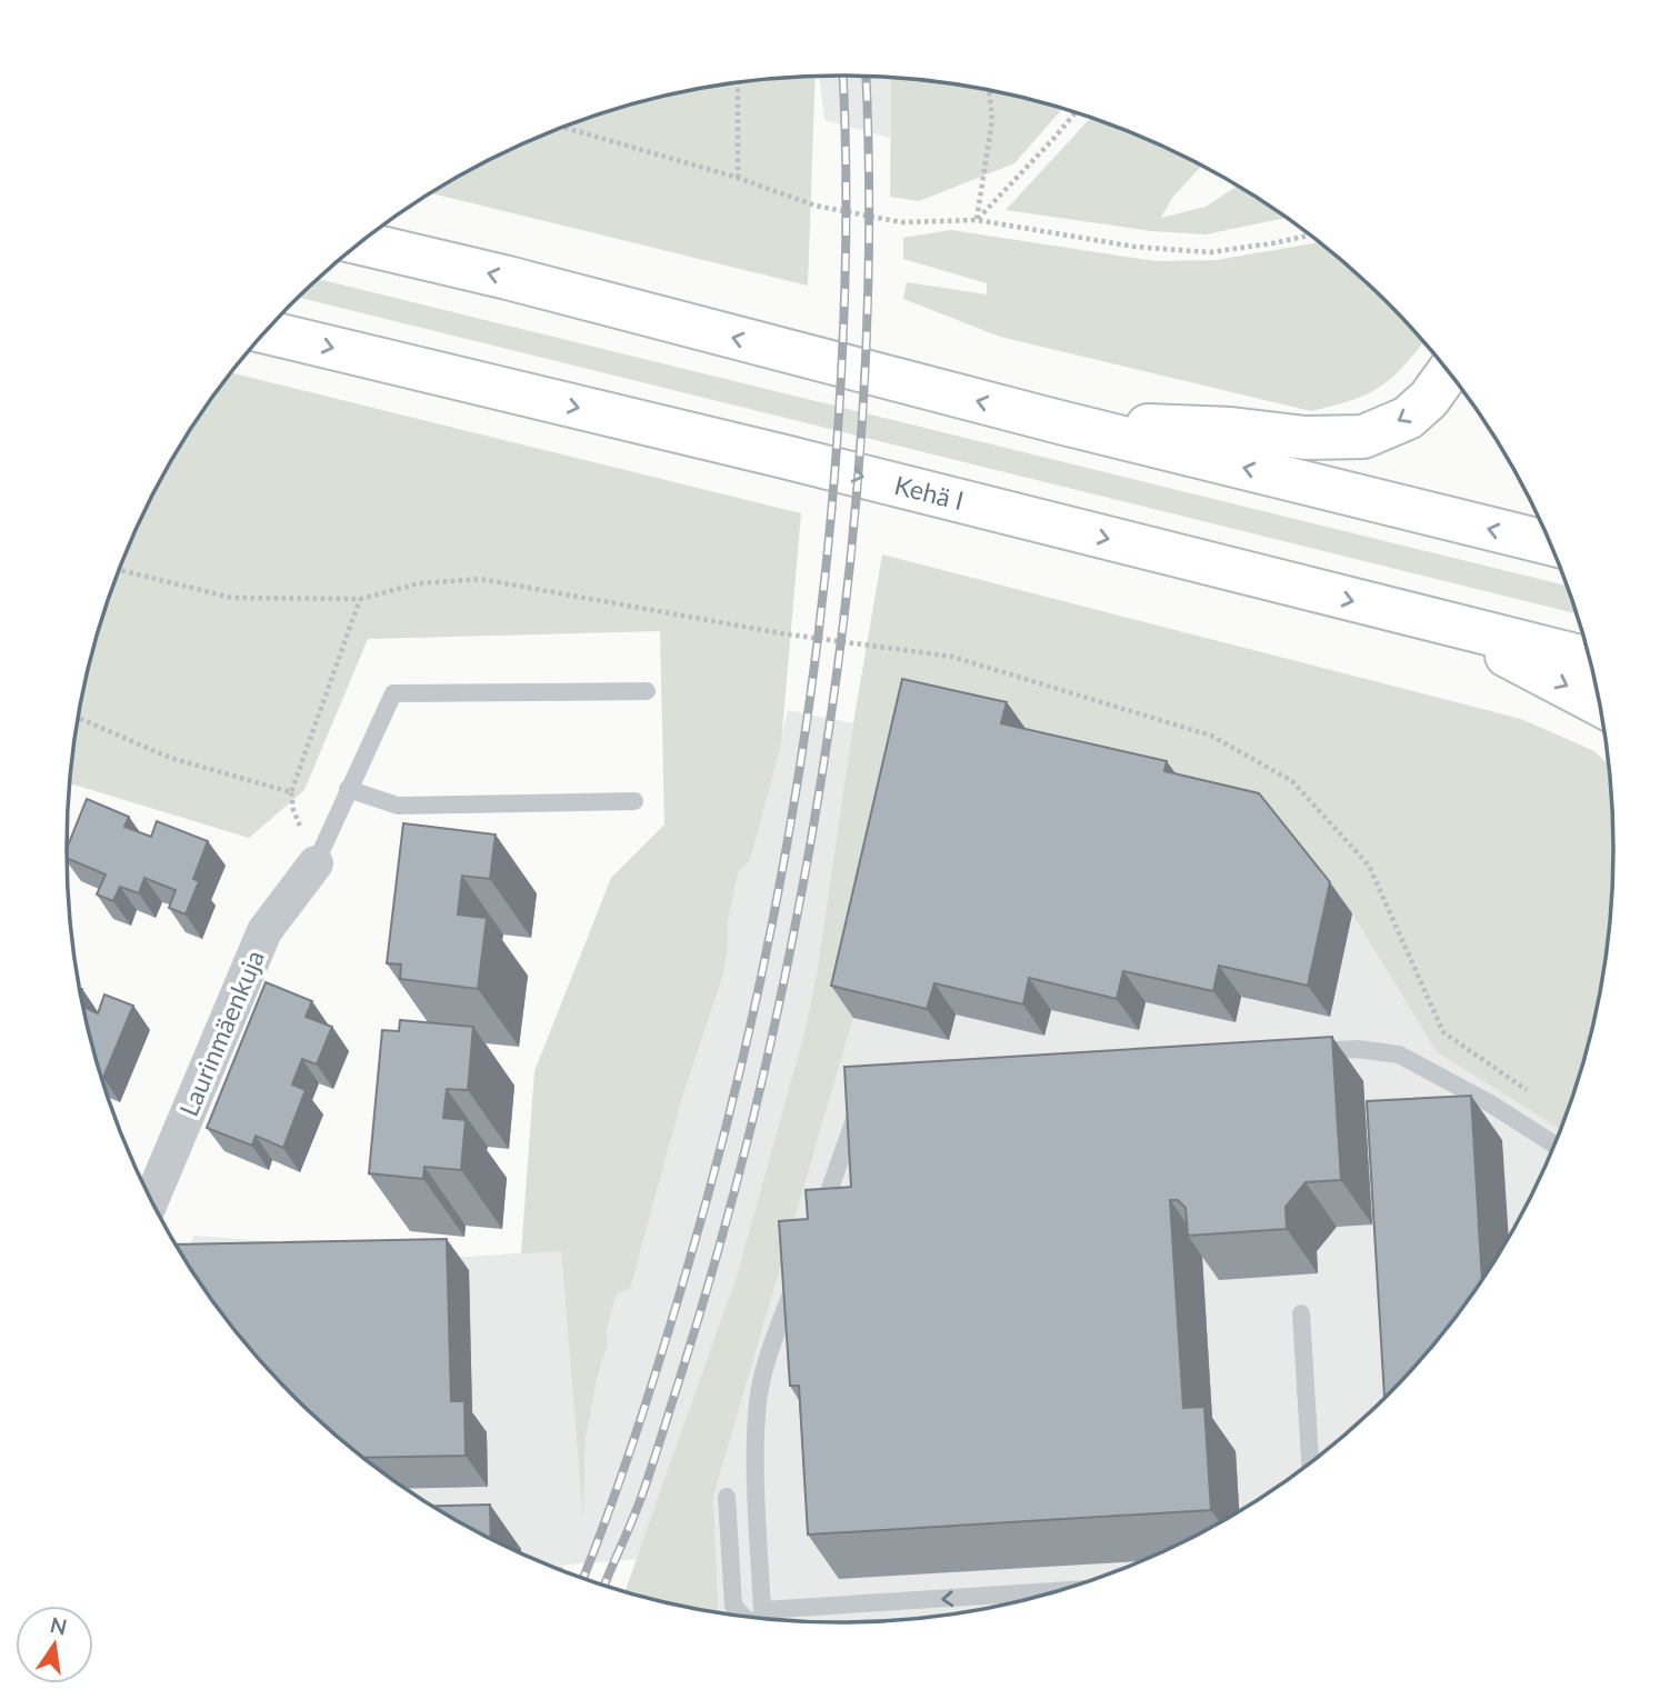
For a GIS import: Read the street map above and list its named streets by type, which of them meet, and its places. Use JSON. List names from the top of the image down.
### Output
{
  "streets": {
    "highway": ["Kehä I"],
    "street": ["Laurinmäenkuja"]
  },
  "north": "top"
}
